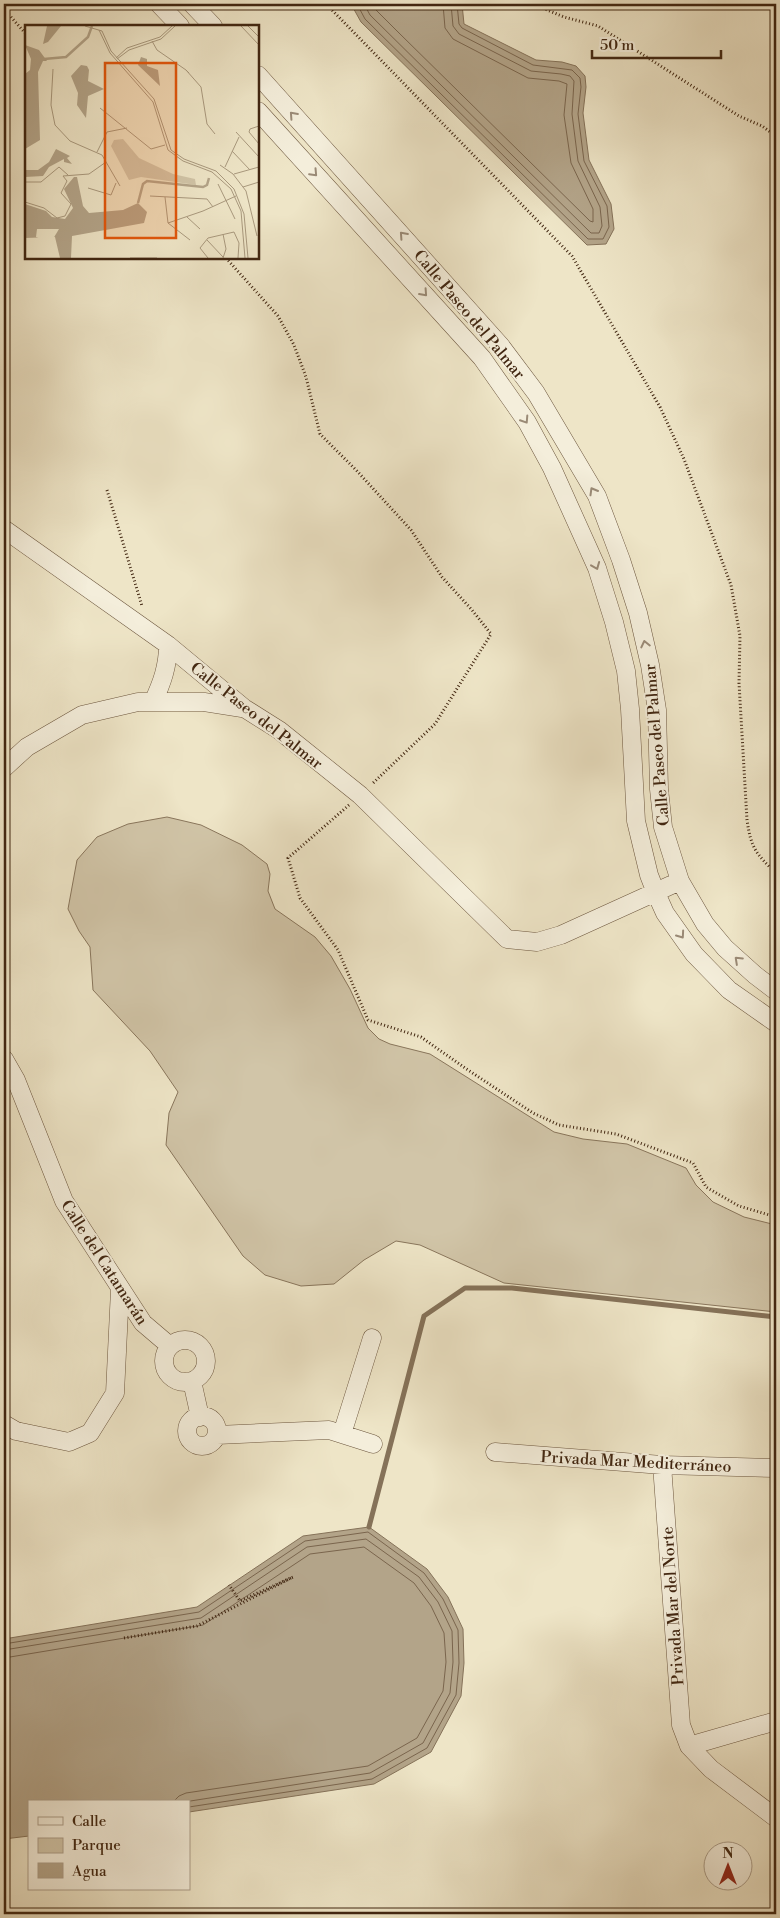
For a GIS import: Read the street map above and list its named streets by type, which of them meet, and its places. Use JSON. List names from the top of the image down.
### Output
{
  "streets": {
    "street": [
      "Calle Paseo del Palmar",
      "Calle del Catamarán",
      "Privada Mar Mediterráneo",
      "Privada Mar del Norte"
    ]
  },
  "crossings": [
    ["Privada Mar Mediterráneo", "Privada Mar del Norte"]
  ],
  "legend": ["Calle", "Parque", "Agua"],
  "scale_bar": "50 m",
  "north": "top"
}
